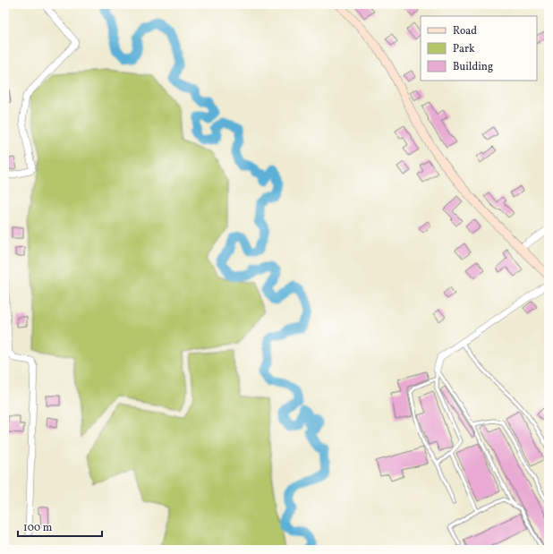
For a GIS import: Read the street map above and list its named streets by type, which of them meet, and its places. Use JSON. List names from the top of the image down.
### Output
{
  "legend": ["Road", "Park", "Building"],
  "scale_bar": "100 m"
}
